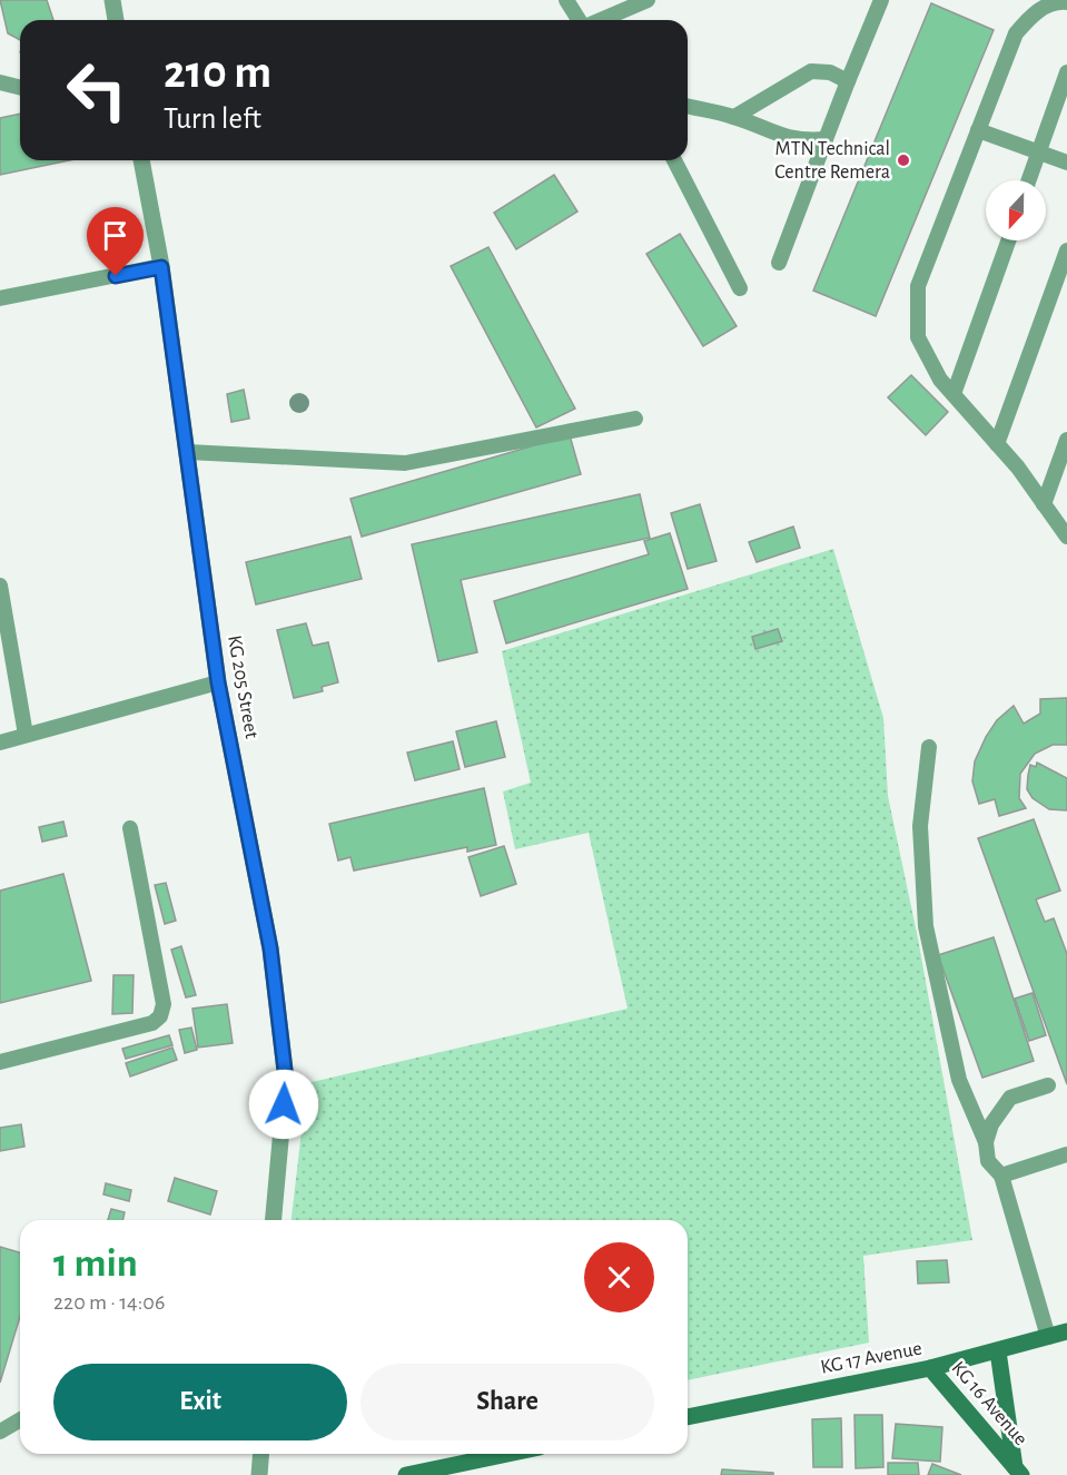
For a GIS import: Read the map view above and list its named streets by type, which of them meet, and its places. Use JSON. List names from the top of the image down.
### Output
{
  "streets": {
    "street": ["KG 205 Street", "KG 17 Avenue", "KG 16 Avenue"]
  },
  "crossings": [
    ["KG 17 Avenue", "KG 16 Avenue"]
  ],
  "places": ["MTN Technical Centre Remera"],
  "north": "bottom",
  "page": {
    "turn": ["210 m", "Turn left"],
    "heading": ["1 min", "220 m · 14:06"],
    "buttons": ["Exit", "Share"]
  }
}
